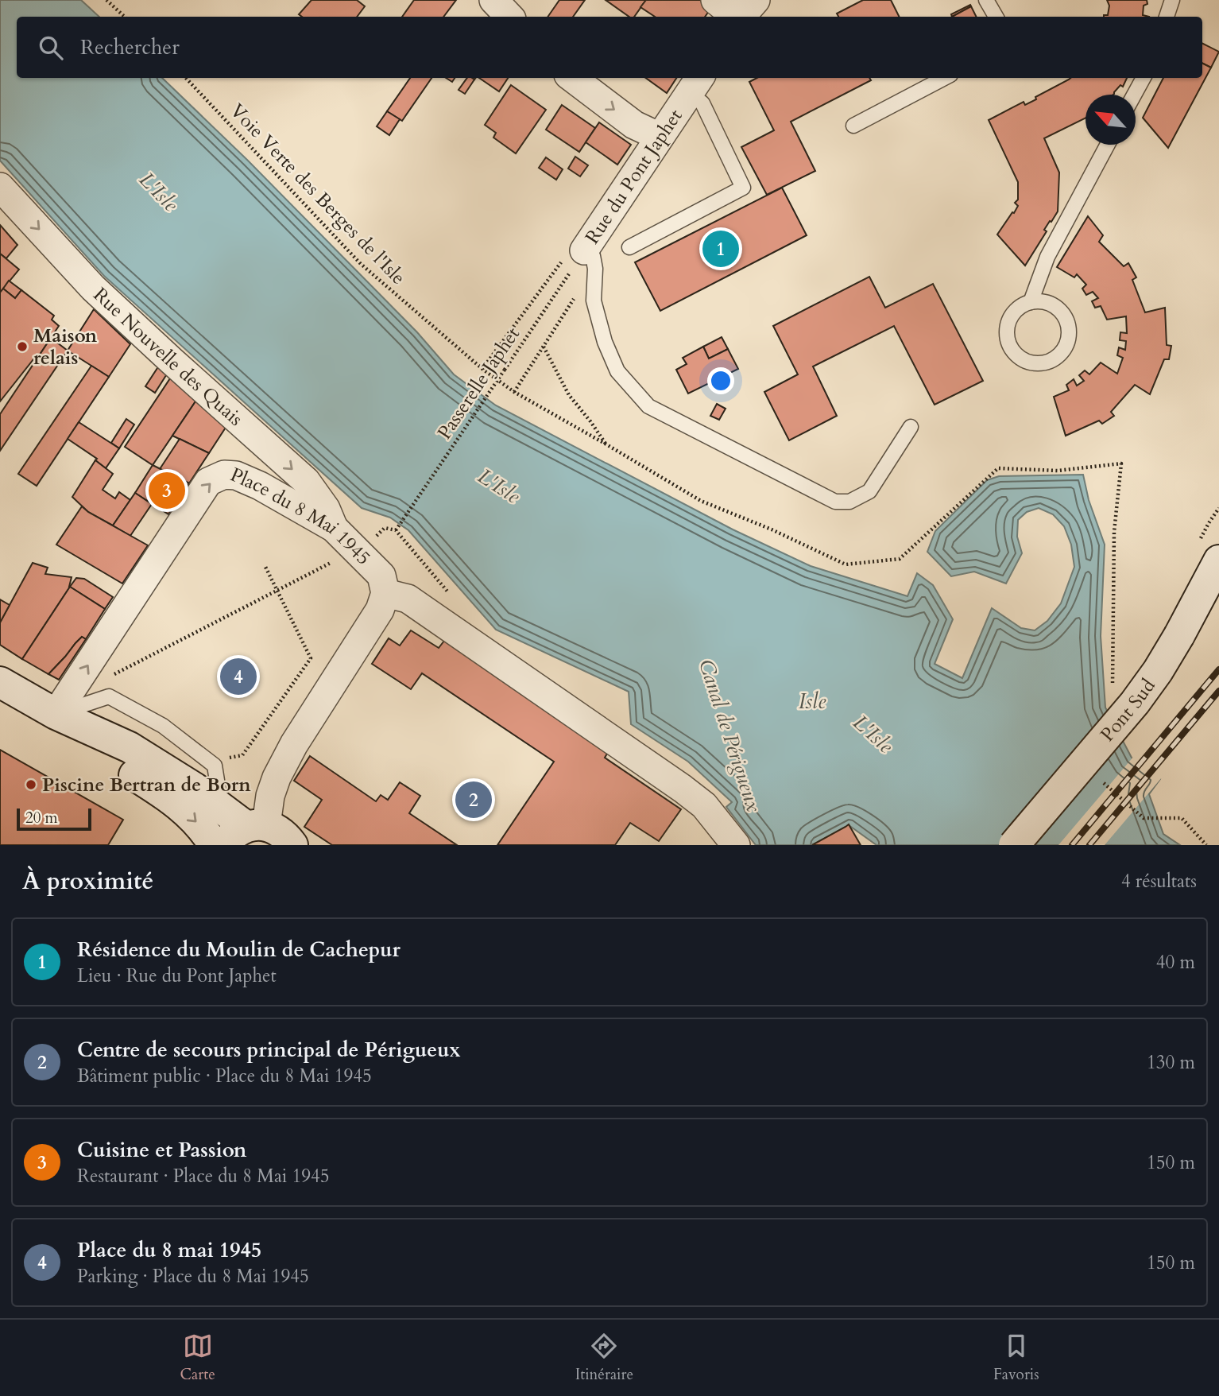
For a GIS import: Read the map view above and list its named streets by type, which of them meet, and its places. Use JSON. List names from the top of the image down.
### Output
{
  "streets": {
    "main road": ["Pont Sud"],
    "street": ["Rue du Pont Japhet", "Rue Nouvelle des Quais", "Place du 8 Mai 1945"],
    "path": ["Voie Verte des Berges de l'Isle", "Passerelle Japhet"]
  },
  "crossings": [
    ["Rue du Pont Japhet", "Passerelle Japhet"],
    ["Rue Nouvelle des Quais", "Place du 8 Mai 1945"]
  ],
  "one_way": ["Rue Nouvelle des Quais", "Place du 8 Mai 1945"],
  "water": ["L'Isle", "Isle", "Canal de Périgueux"],
  "places": ["Maison relais", "Piscine Bertran de Born"],
  "scale_bar": "20 m",
  "north": "top left",
  "page": {
    "search": "Rechercher",
    "pins": [
      "1",
      "3",
      "4",
      "2"
    ],
    "scale": "20 m",
    "heading": ["À proximité", "4 résultats"],
    "list": [
      {
        "mark": "1",
        "name": "Résidence du Moulin de Cachepur",
        "note": "Lieu · Rue du Pont Japhet",
        "value": "40 m"
      },
      {
        "mark": "2",
        "name": "Centre de secours principal de Périgueux",
        "note": "Bâtiment public · Place du 8 Mai 1945",
        "value": "130 m"
      },
      {
        "mark": "3",
        "name": "Cuisine et Passion",
        "note": "Restaurant · Place du 8 Mai 1945",
        "value": "150 m"
      },
      {
        "mark": "4",
        "name": "Place du 8 mai 1945",
        "note": "Parking · Place du 8 Mai 1945",
        "value": "150 m"
      }
    ],
    "nav": ["Carte", "Itinéraire", "Favoris"]
  }
}
